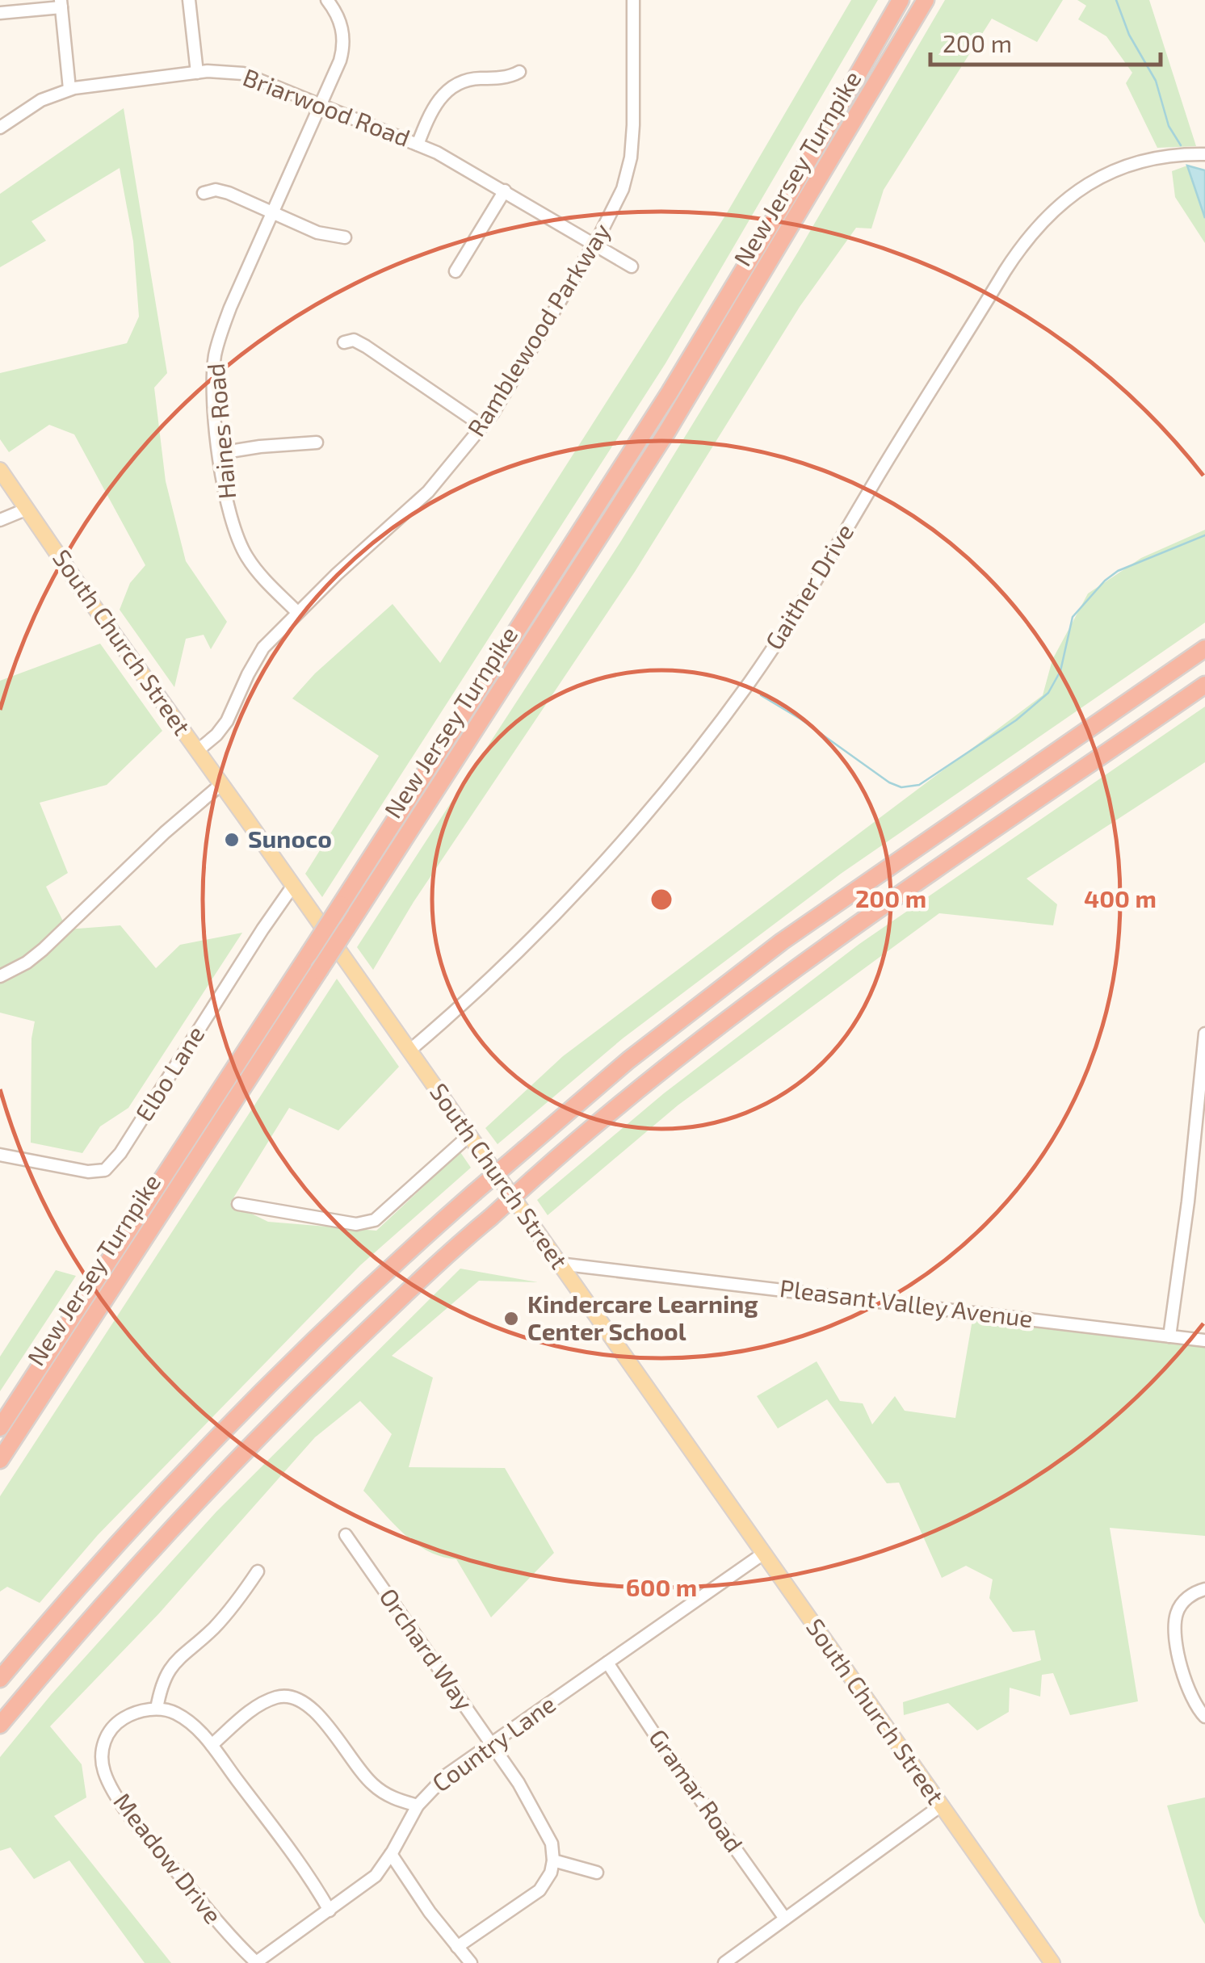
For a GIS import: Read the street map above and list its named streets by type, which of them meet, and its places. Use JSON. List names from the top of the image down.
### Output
{
  "streets": {
    "highway": ["New Jersey Turnpike"],
    "main road": ["South Church Street"],
    "street": [
      "Briarwood Road",
      "Ramblewood Parkway",
      "Haines Road",
      "Gaither Drive",
      "Elbo Lane",
      "Pleasant Valley Avenue",
      "Orchard Way",
      "Country Lane",
      "Gramar Road",
      "Meadow Drive"
    ]
  },
  "crossings": [
    ["Briarwood Road", "Ramblewood Parkway"],
    ["Briarwood Road", "Haines Road"],
    ["Ramblewood Parkway", "Haines Road"],
    ["Ramblewood Parkway", "South Church Street"],
    ["Gaither Drive", "South Church Street"],
    ["South Church Street", "Elbo Lane"],
    ["South Church Street", "Pleasant Valley Avenue"],
    ["South Church Street", "Country Lane"],
    ["Orchard Way", "Country Lane"],
    ["Country Lane", "Gramar Road"],
    ["Country Lane", "Meadow Drive"]
  ],
  "places": ["Sunoco", "Kindercare Learning Center School"],
  "scale_bar": "200 m",
  "rings": ["200 m", "400 m", "600 m"]
}
